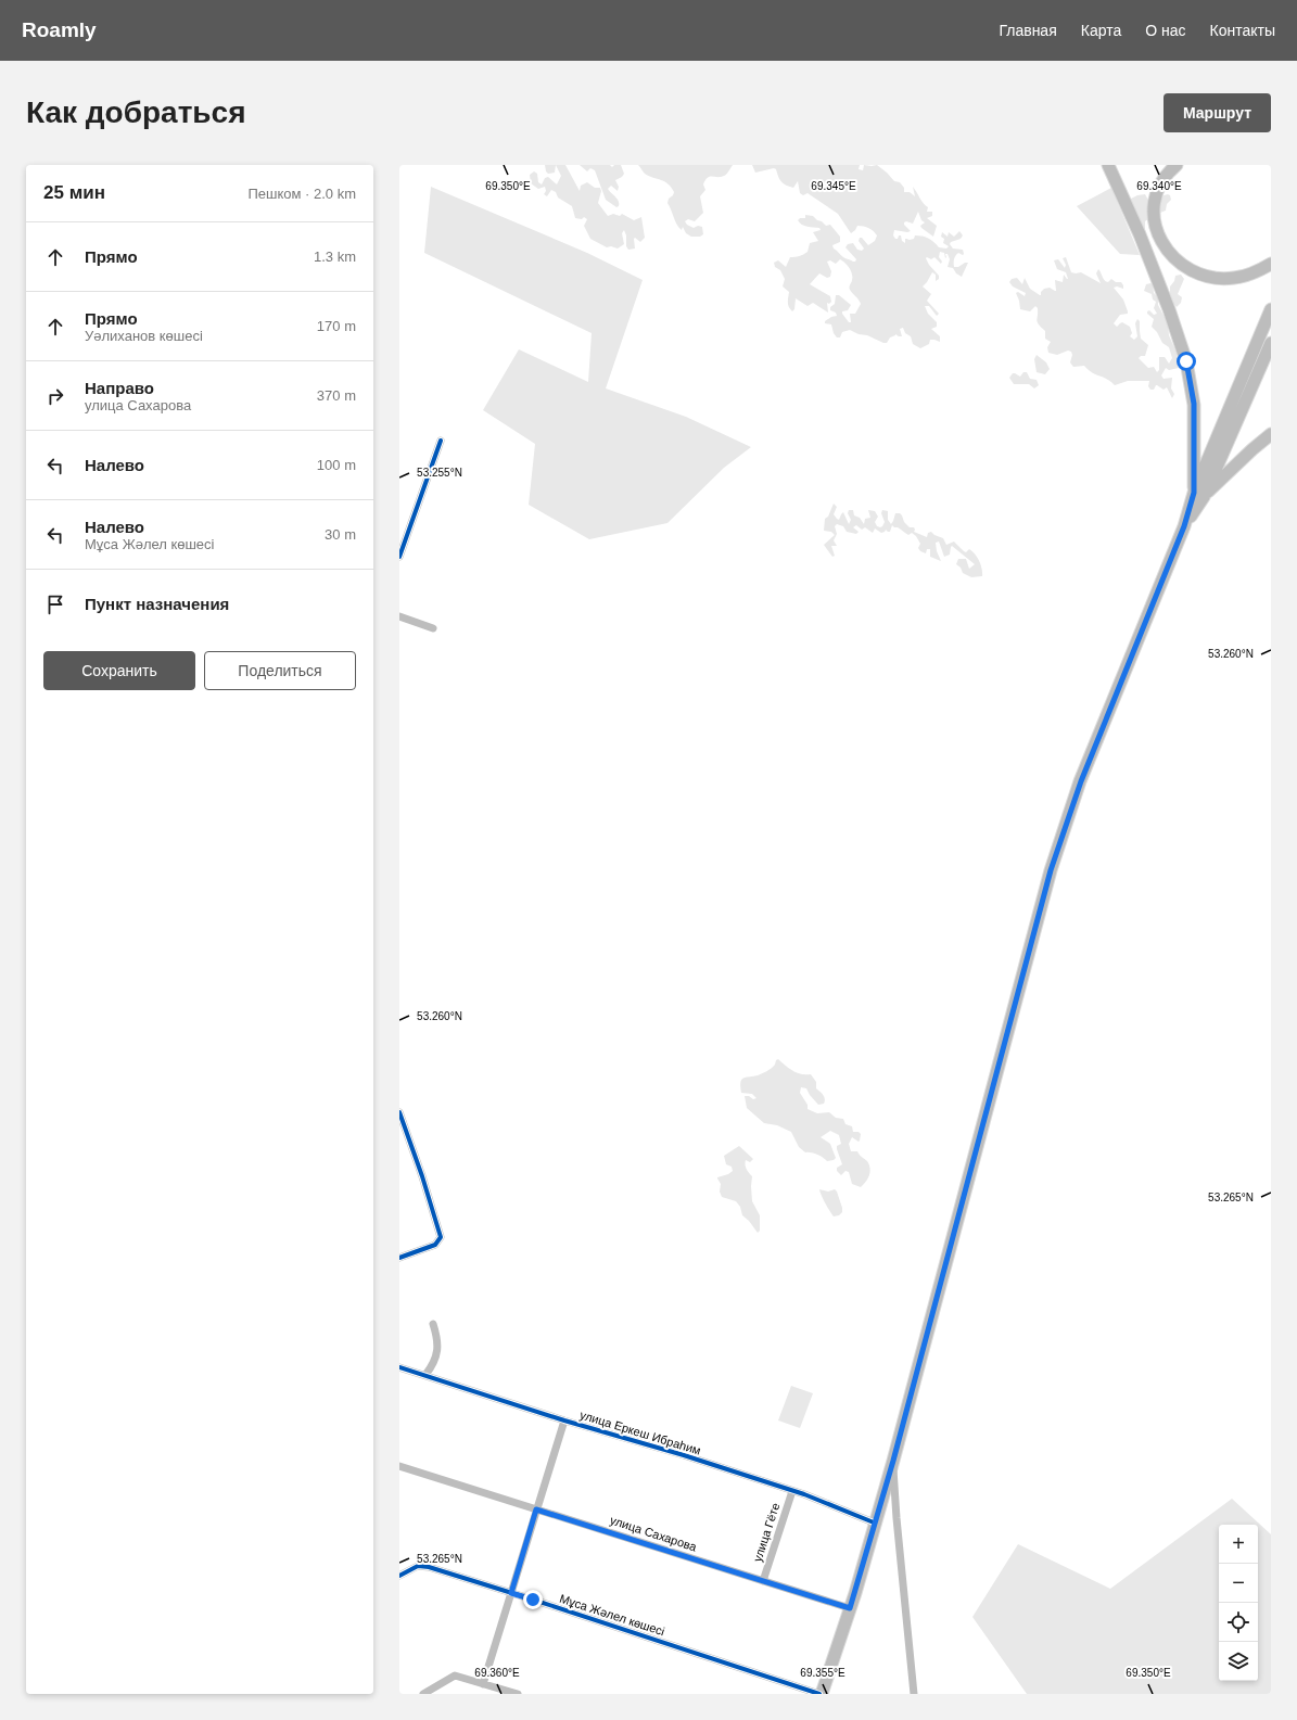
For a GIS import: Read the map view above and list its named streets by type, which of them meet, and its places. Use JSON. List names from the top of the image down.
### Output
{
  "streets": {
    "street": [
      "улица Еркеш Ибраһим",
      "улица Гёте",
      "улица Сахарова",
      "Мұса Жәлел көшесі"
    ]
  },
  "crossings": [
    ["улица Еркеш Ибраһим", "улица Гёте"],
    ["улица Гёте", "улица Сахарова"]
  ],
  "page": {
    "header": "Roamly",
    "nav": [
      "Главная",
      "Карта",
      "О нас",
      "Контакты"
    ],
    "buttons": [
      "Маршрут",
      ["Сохранить", "Поделиться"]
    ],
    "title": "Как добраться",
    "heading": ["25 мин", "Пешком · 2.0 km"],
    "list": [
      ["Прямо", "1.3 km"],
      ["Прямо", "Уәлиханов көшесі", "170 m"],
      ["Направо", "улица Сахарова", "370 m"],
      ["Налево", "100 m"],
      ["Налево", "Мұса Жәлел көшесі", "30 m"],
      "Пункт назначения"
    ],
    "map_buttons": ["+", "−"]
  },
  "coordinates": [
    "69.350°E",
    "69.345°E",
    "69.340°E",
    "53.255°N",
    "53.260°N",
    "53.265°N",
    "69.360°E",
    "69.355°E"
  ]
}
